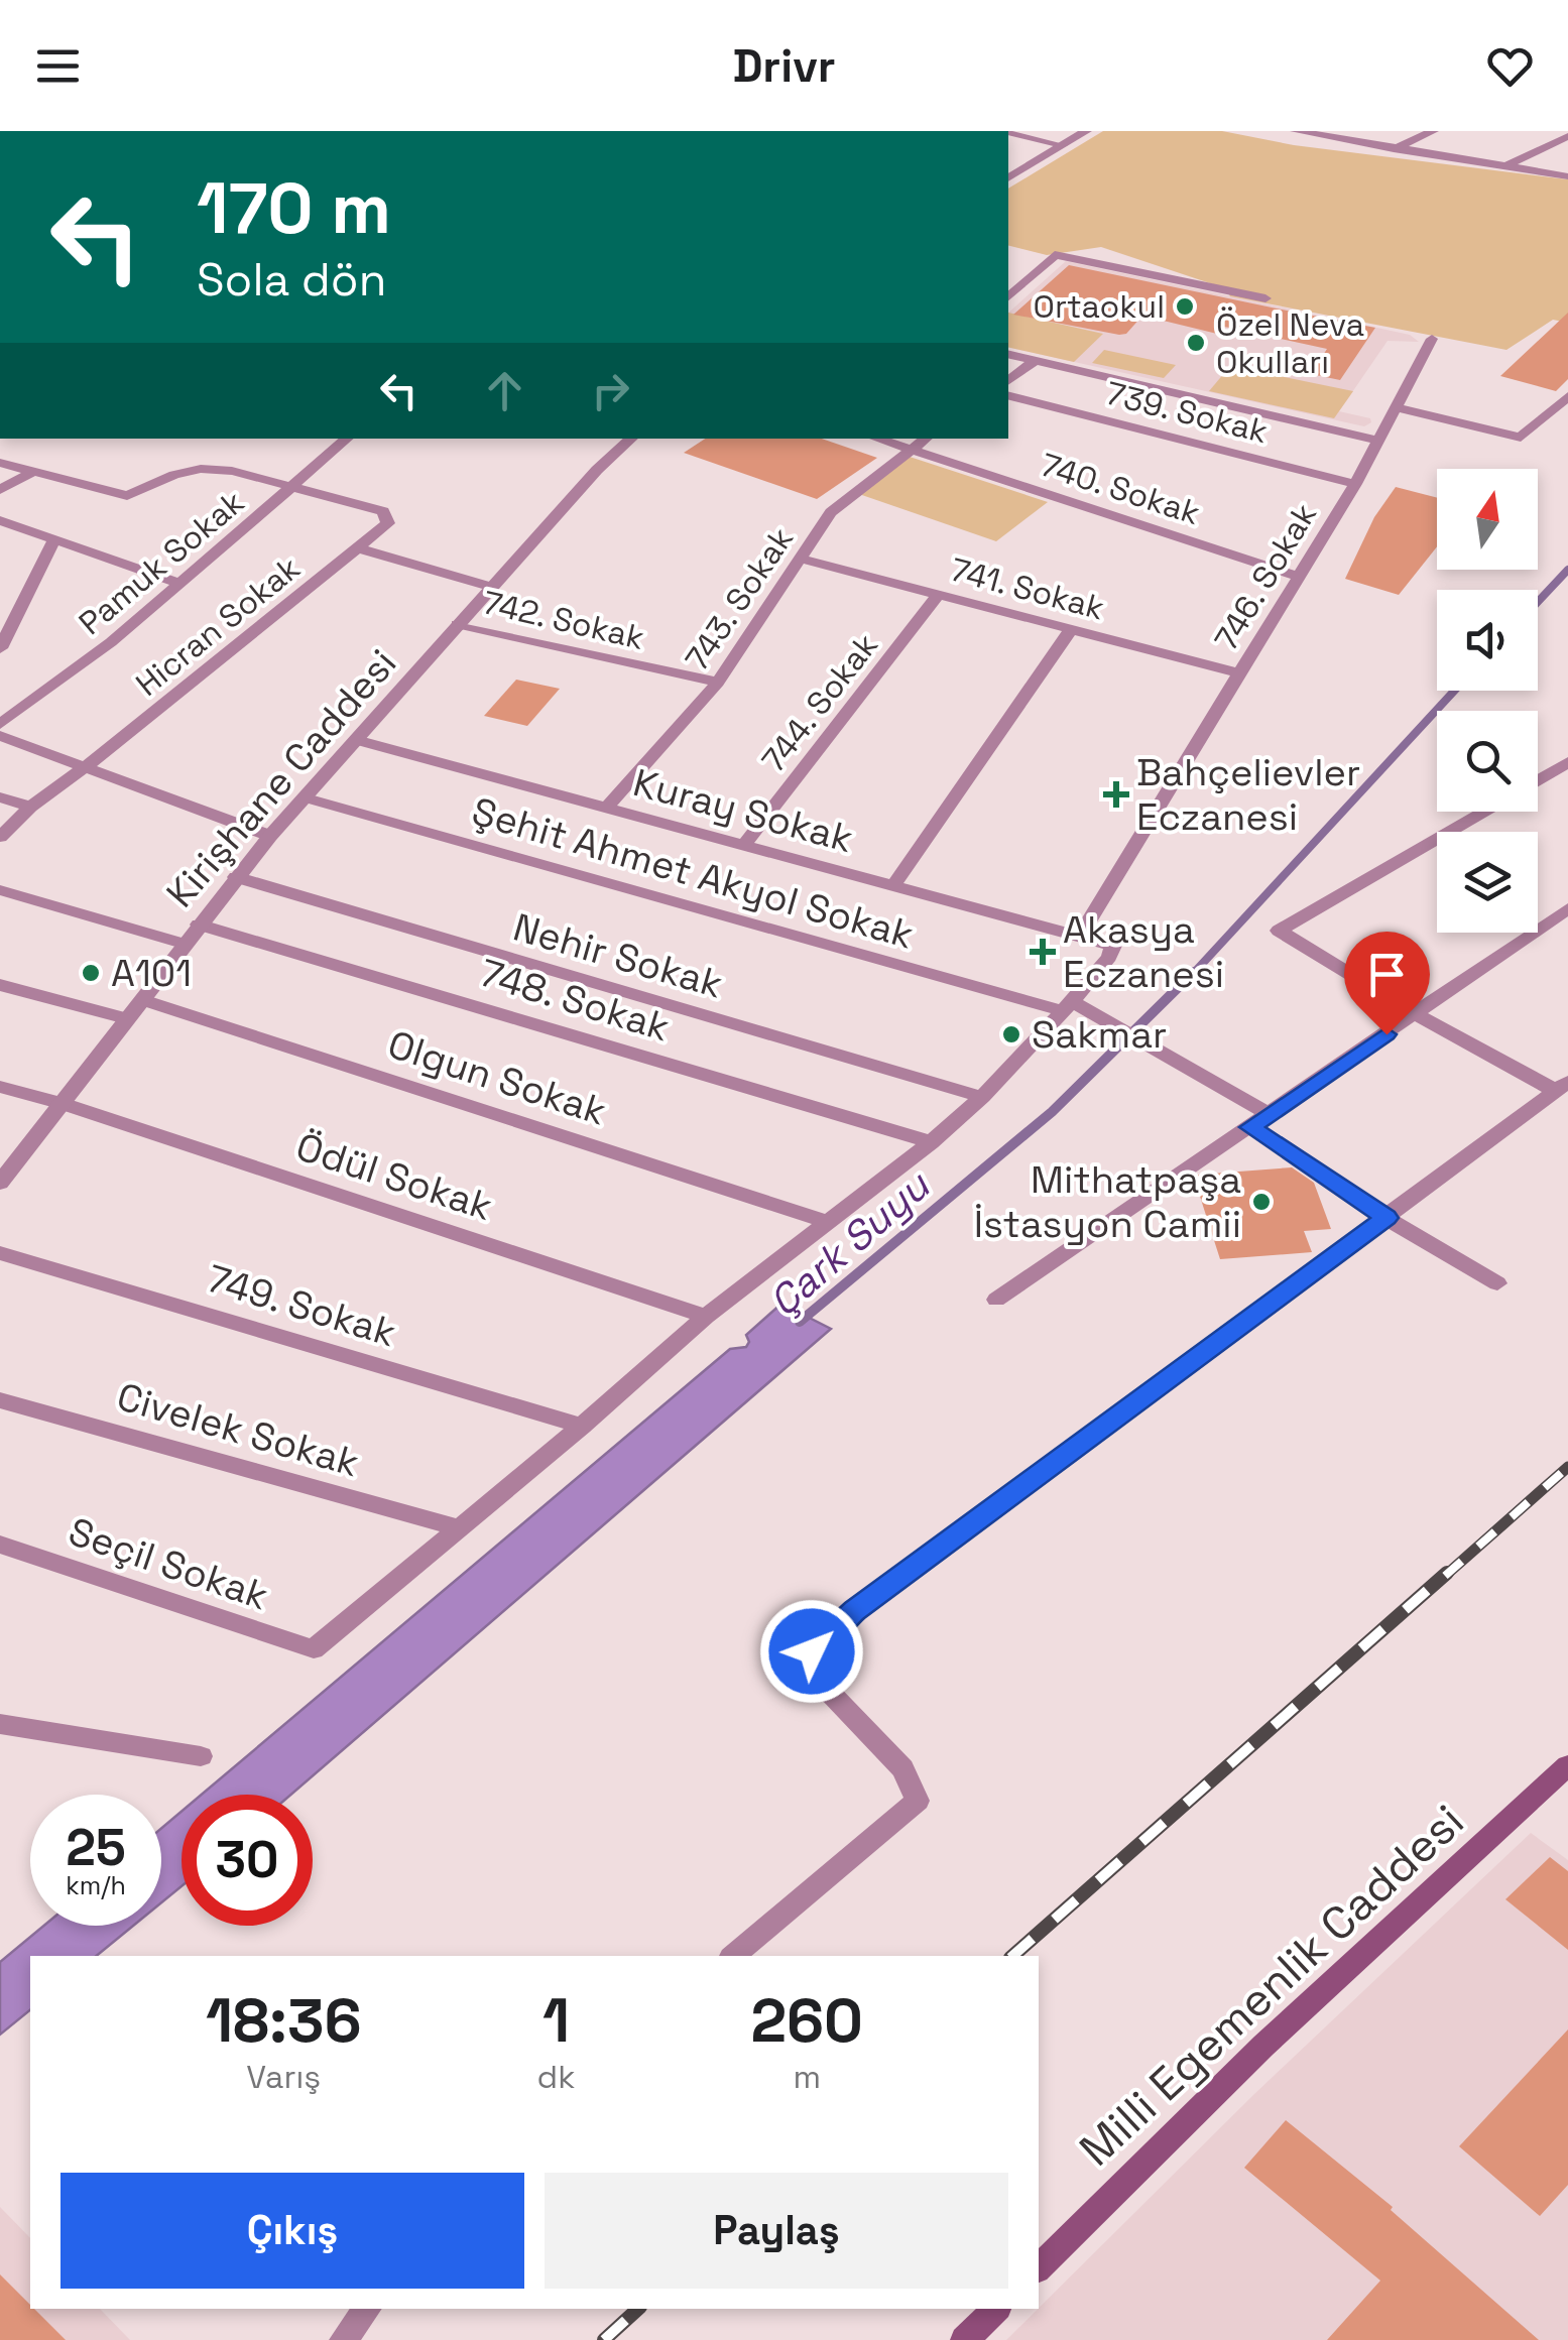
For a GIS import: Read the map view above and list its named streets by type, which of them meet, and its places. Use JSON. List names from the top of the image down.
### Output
{
  "streets": {
    "main road": ["Milli Egemenlik Caddesi"],
    "street": [
      "739. Sokak",
      "740. Sokak",
      "Pamuk Sokak",
      "746. Sokak",
      "741. Sokak",
      "743. Sokak",
      "742. Sokak",
      "Hicran Sokak",
      "744. Sokak",
      "Kirişhane Caddesi",
      "Kuray Sokak",
      "Şehit Ahmet Akyol Sokak",
      "Nehir Sokak",
      "748. Sokak",
      "Olgun Sokak",
      "Ödül Sokak",
      "749. Sokak",
      "Civelek Sokak",
      "Seçil Sokak"
    ]
  },
  "crossings": [
    ["739. Sokak", "746. Sokak"],
    ["740. Sokak", "746. Sokak"],
    ["740. Sokak", "743. Sokak"],
    ["Pamuk Sokak", "Hicran Sokak"],
    ["746. Sokak", "741. Sokak"],
    ["746. Sokak", "Kuray Sokak"],
    ["741. Sokak", "743. Sokak"],
    ["741. Sokak", "744. Sokak"],
    ["743. Sokak", "742. Sokak"],
    ["743. Sokak", "Kuray Sokak"],
    ["742. Sokak", "Kirişhane Caddesi"],
    ["744. Sokak", "Kuray Sokak"],
    ["Kirişhane Caddesi", "Kuray Sokak"],
    ["Kirişhane Caddesi", "Şehit Ahmet Akyol Sokak"],
    ["Kirişhane Caddesi", "Nehir Sokak"],
    ["Kirişhane Caddesi", "748. Sokak"],
    ["Kirişhane Caddesi", "Olgun Sokak"],
    ["Kirişhane Caddesi", "Ödül Sokak"],
    ["Kuray Sokak", "Şehit Ahmet Akyol Sokak"],
    ["Civelek Sokak", "Seçil Sokak"]
  ],
  "water": ["Çark Suyu"],
  "places": {
    "other": [
      "Ortaokul",
      "Özel Neva Okulları",
      "A101",
      "Sakmar",
      "Mithatpaşa İstasyon Camii"
    ],
    "health": ["Bahçelievler Eczanesi", "Akasya Eczanesi"]
  },
  "north": "top",
  "page": {
    "header": "Drivr",
    "turn": ["170 m", "Sola dön"],
    "speed": "25 km/h",
    "limit": "30",
    "eta": [
      "18:36",
      "Varış",
      "1",
      "dk",
      "260",
      "m"
    ],
    "buttons": ["Çıkış", "Paylaş"]
  }
}
